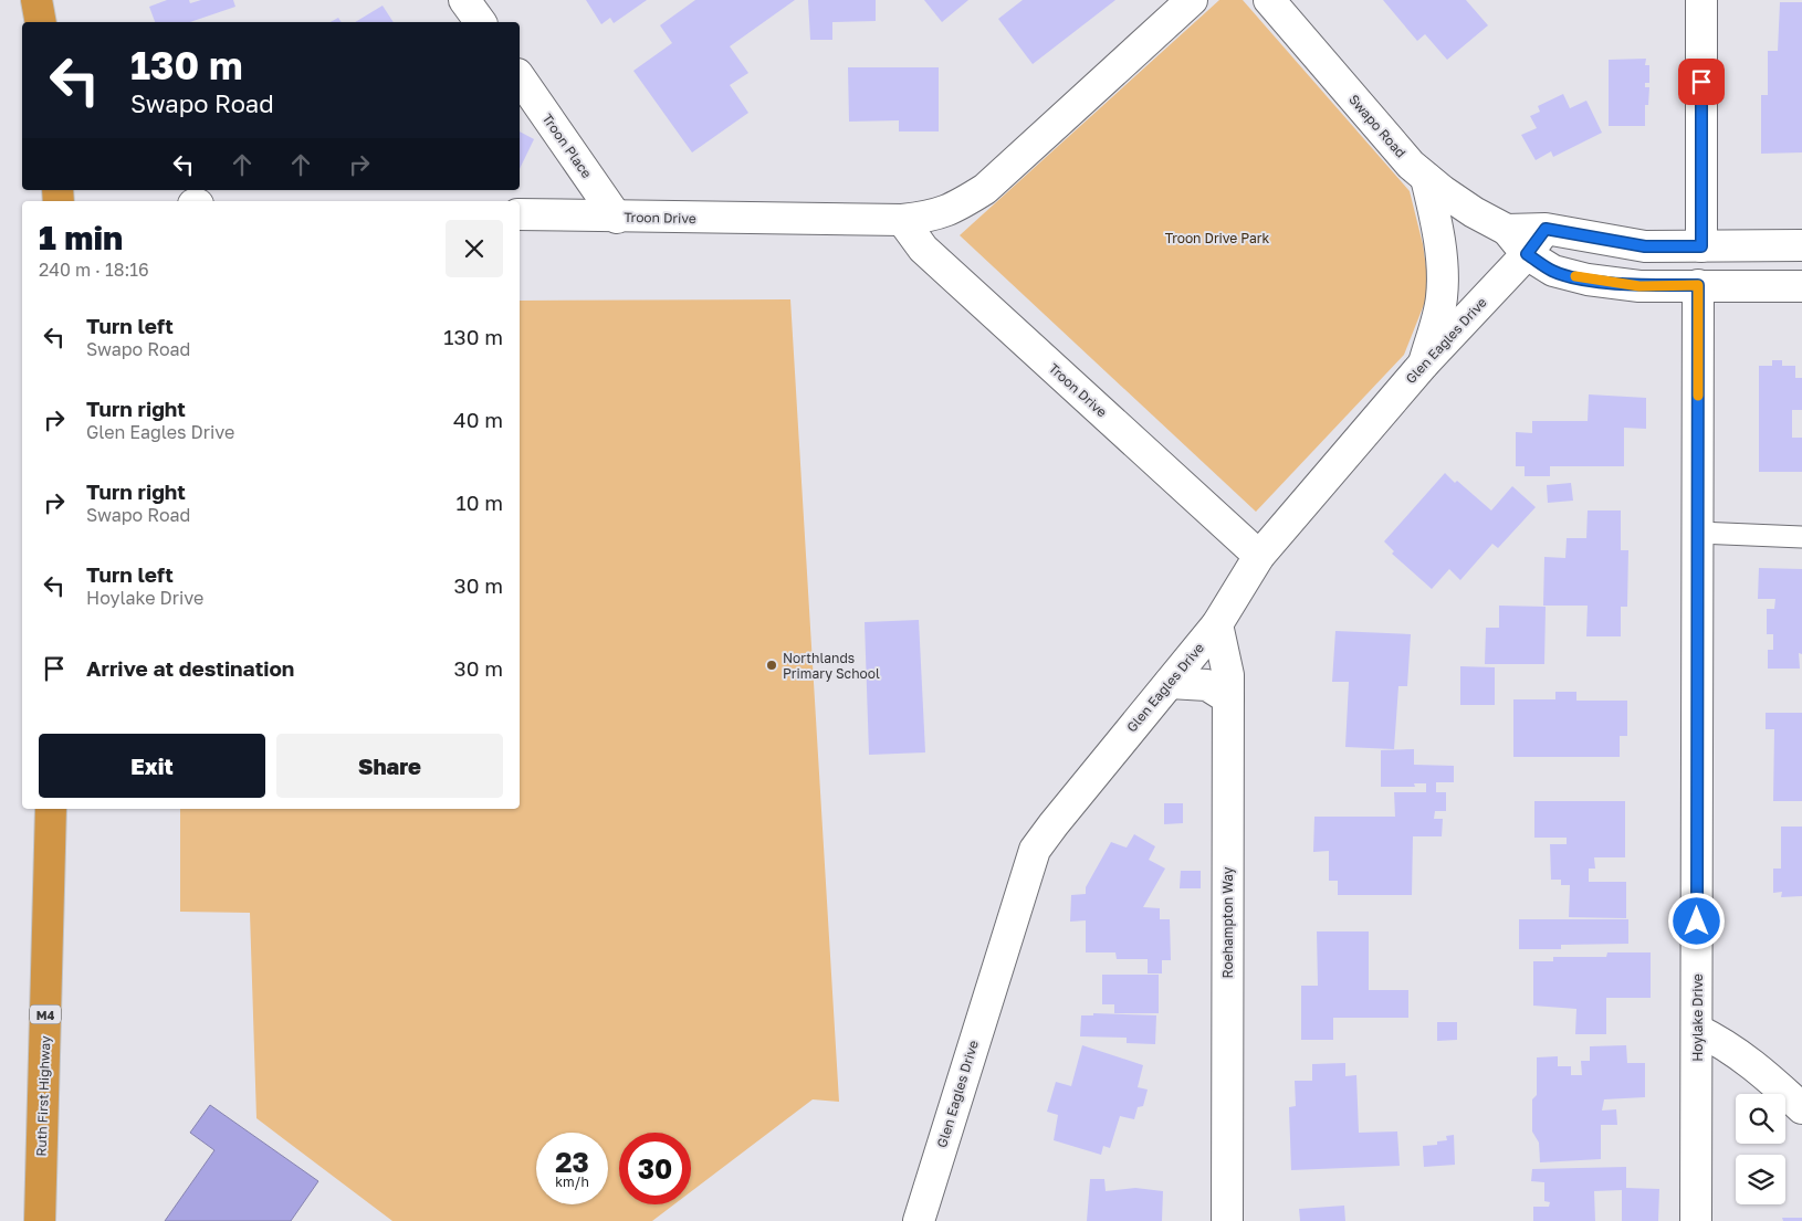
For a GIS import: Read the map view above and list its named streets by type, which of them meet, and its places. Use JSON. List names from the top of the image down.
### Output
{
  "streets": {
    "highway": ["M4", "Ruth First Highway"],
    "street": [
      "Swapo Road",
      "Troon Place",
      "Troon Drive",
      "Glen Eagles Drive",
      "Roehampton Way",
      "Hoylake Drive"
    ]
  },
  "crossings": [
    ["Swapo Road", "Glen Eagles Drive"],
    ["Swapo Road", "Hoylake Drive"],
    ["Troon Place", "Troon Drive"],
    ["Troon Drive", "Glen Eagles Drive"],
    ["Glen Eagles Drive", "Roehampton Way"]
  ],
  "parks": ["Troon Drive Park"],
  "places": ["Northlands Primary School"],
  "page": {
    "turn": ["130 m", "Swapo Road"],
    "heading": ["1 min", "240 m · 18:16"],
    "list": [
      {
        "name": "Turn left",
        "note": "Swapo Road",
        "value": "130 m"
      },
      {
        "name": "Turn right",
        "note": "Glen Eagles Drive",
        "value": "40 m"
      },
      {
        "name": "Turn right",
        "note": "Swapo Road",
        "value": "10 m"
      },
      {
        "name": "Turn left",
        "note": "Hoylake Drive",
        "value": "30 m"
      },
      {
        "name": "Arrive at destination",
        "value": "30 m"
      }
    ],
    "buttons": ["Exit", "Share"],
    "speed": "23 km/h",
    "limit": "30"
  }
}
